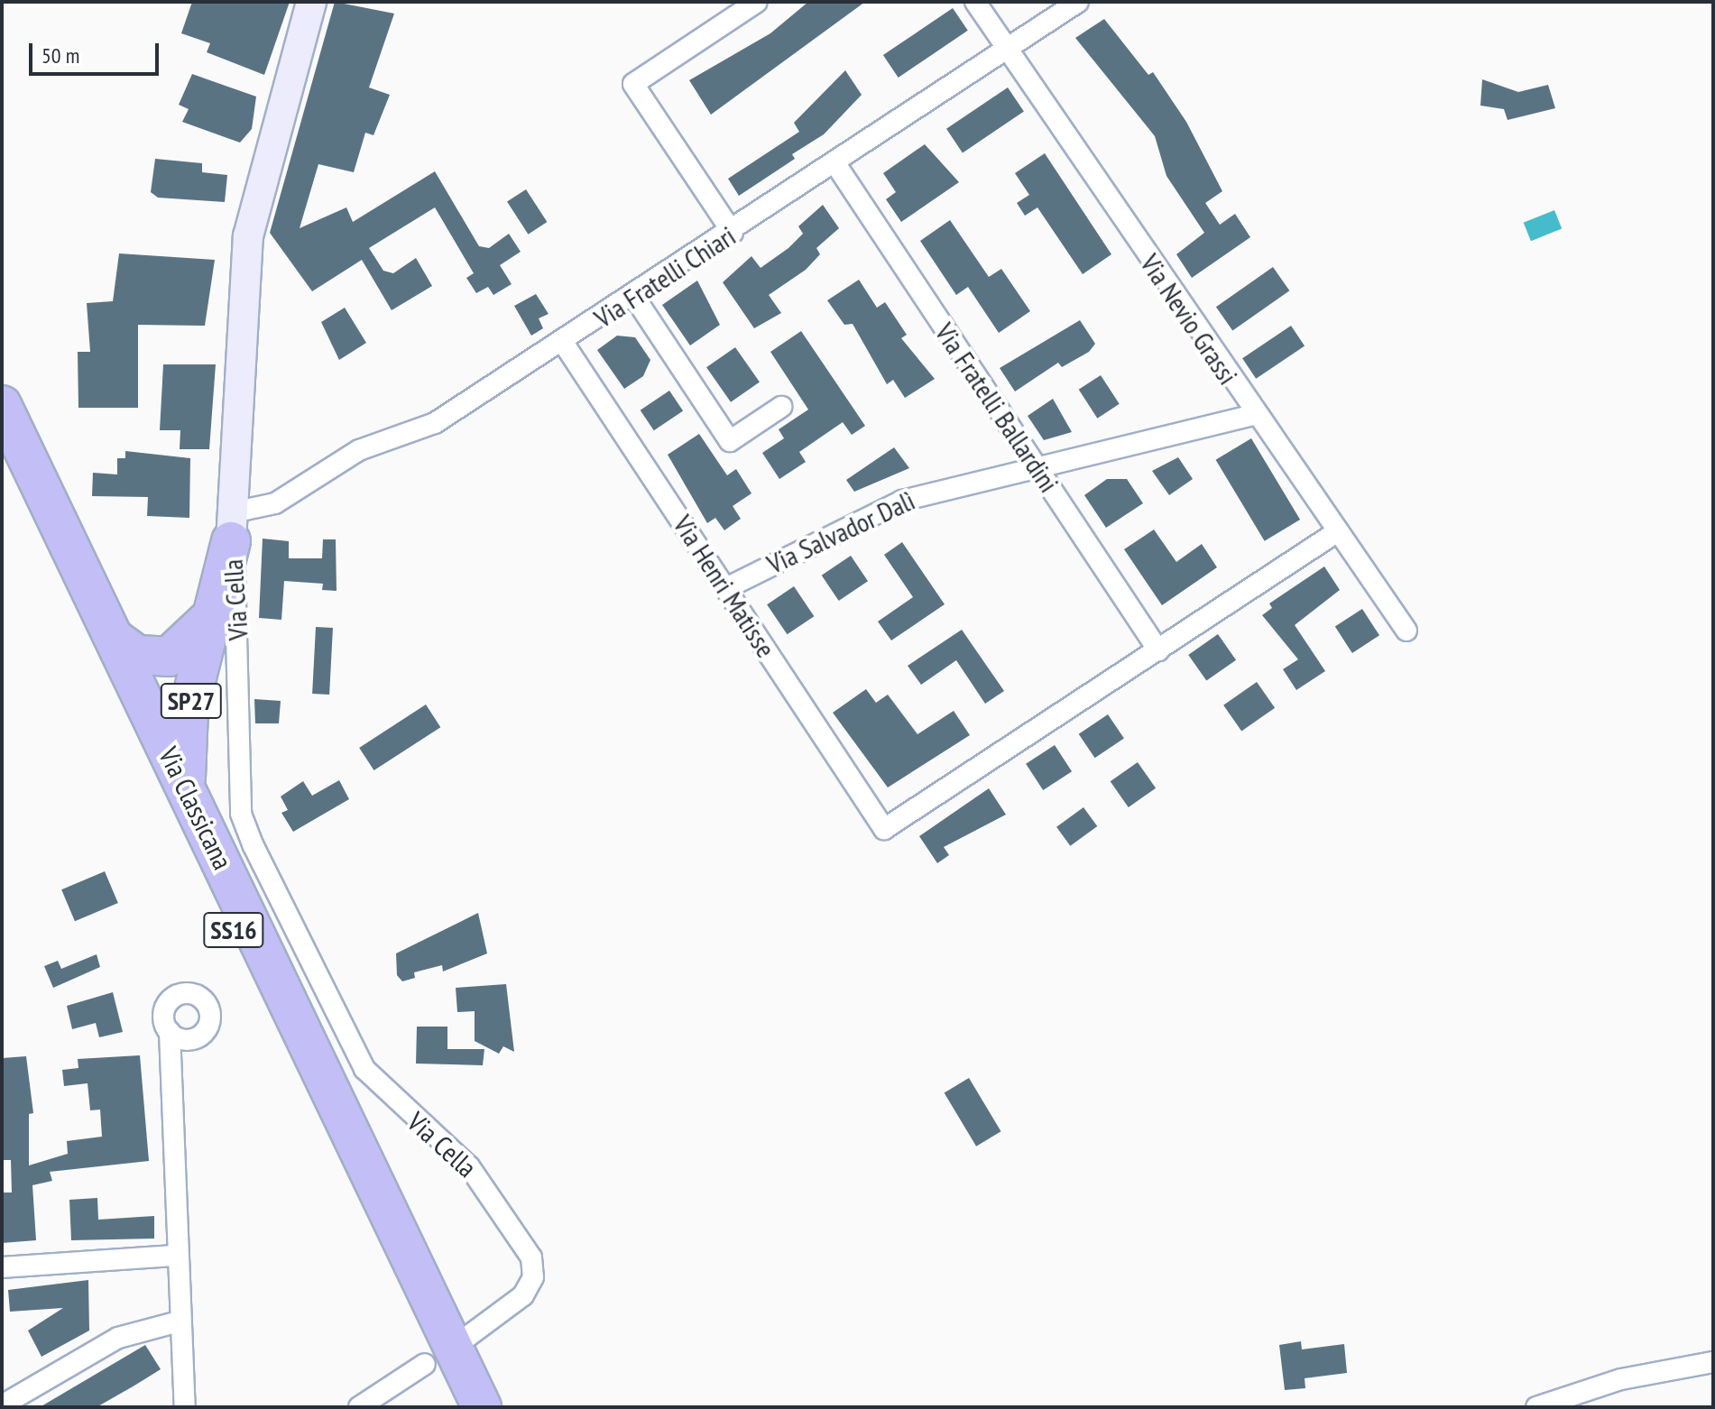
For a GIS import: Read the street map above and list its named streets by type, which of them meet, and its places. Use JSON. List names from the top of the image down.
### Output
{
  "streets": {
    "highway": ["SP27", "Via Classicana", "SS16"],
    "street": [
      "Via Fratelli Chiari",
      "Via Nevio Grassi",
      "Via Fratelli Ballardini",
      "Via Salvador Dalì",
      "Via Henri Matisse",
      "Via Cella"
    ]
  },
  "crossings": [
    ["Via Fratelli Chiari", "Via Nevio Grassi"],
    ["Via Fratelli Chiari", "Via Fratelli Ballardini"],
    ["Via Fratelli Chiari", "Via Henri Matisse"],
    ["Via Fratelli Chiari", "Via Cella"],
    ["Via Fratelli Chiari", "SP27"],
    ["Via Nevio Grassi", "Via Salvador Dalì"],
    ["Via Fratelli Ballardini", "Via Salvador Dalì"],
    ["Via Fratelli Ballardini", "Via Henri Matisse"],
    ["Via Salvador Dalì", "Via Henri Matisse"],
    ["Via Cella", "SP27"],
    ["SP27", "Via Classicana"]
  ],
  "scale_bar": "50 m"
}
